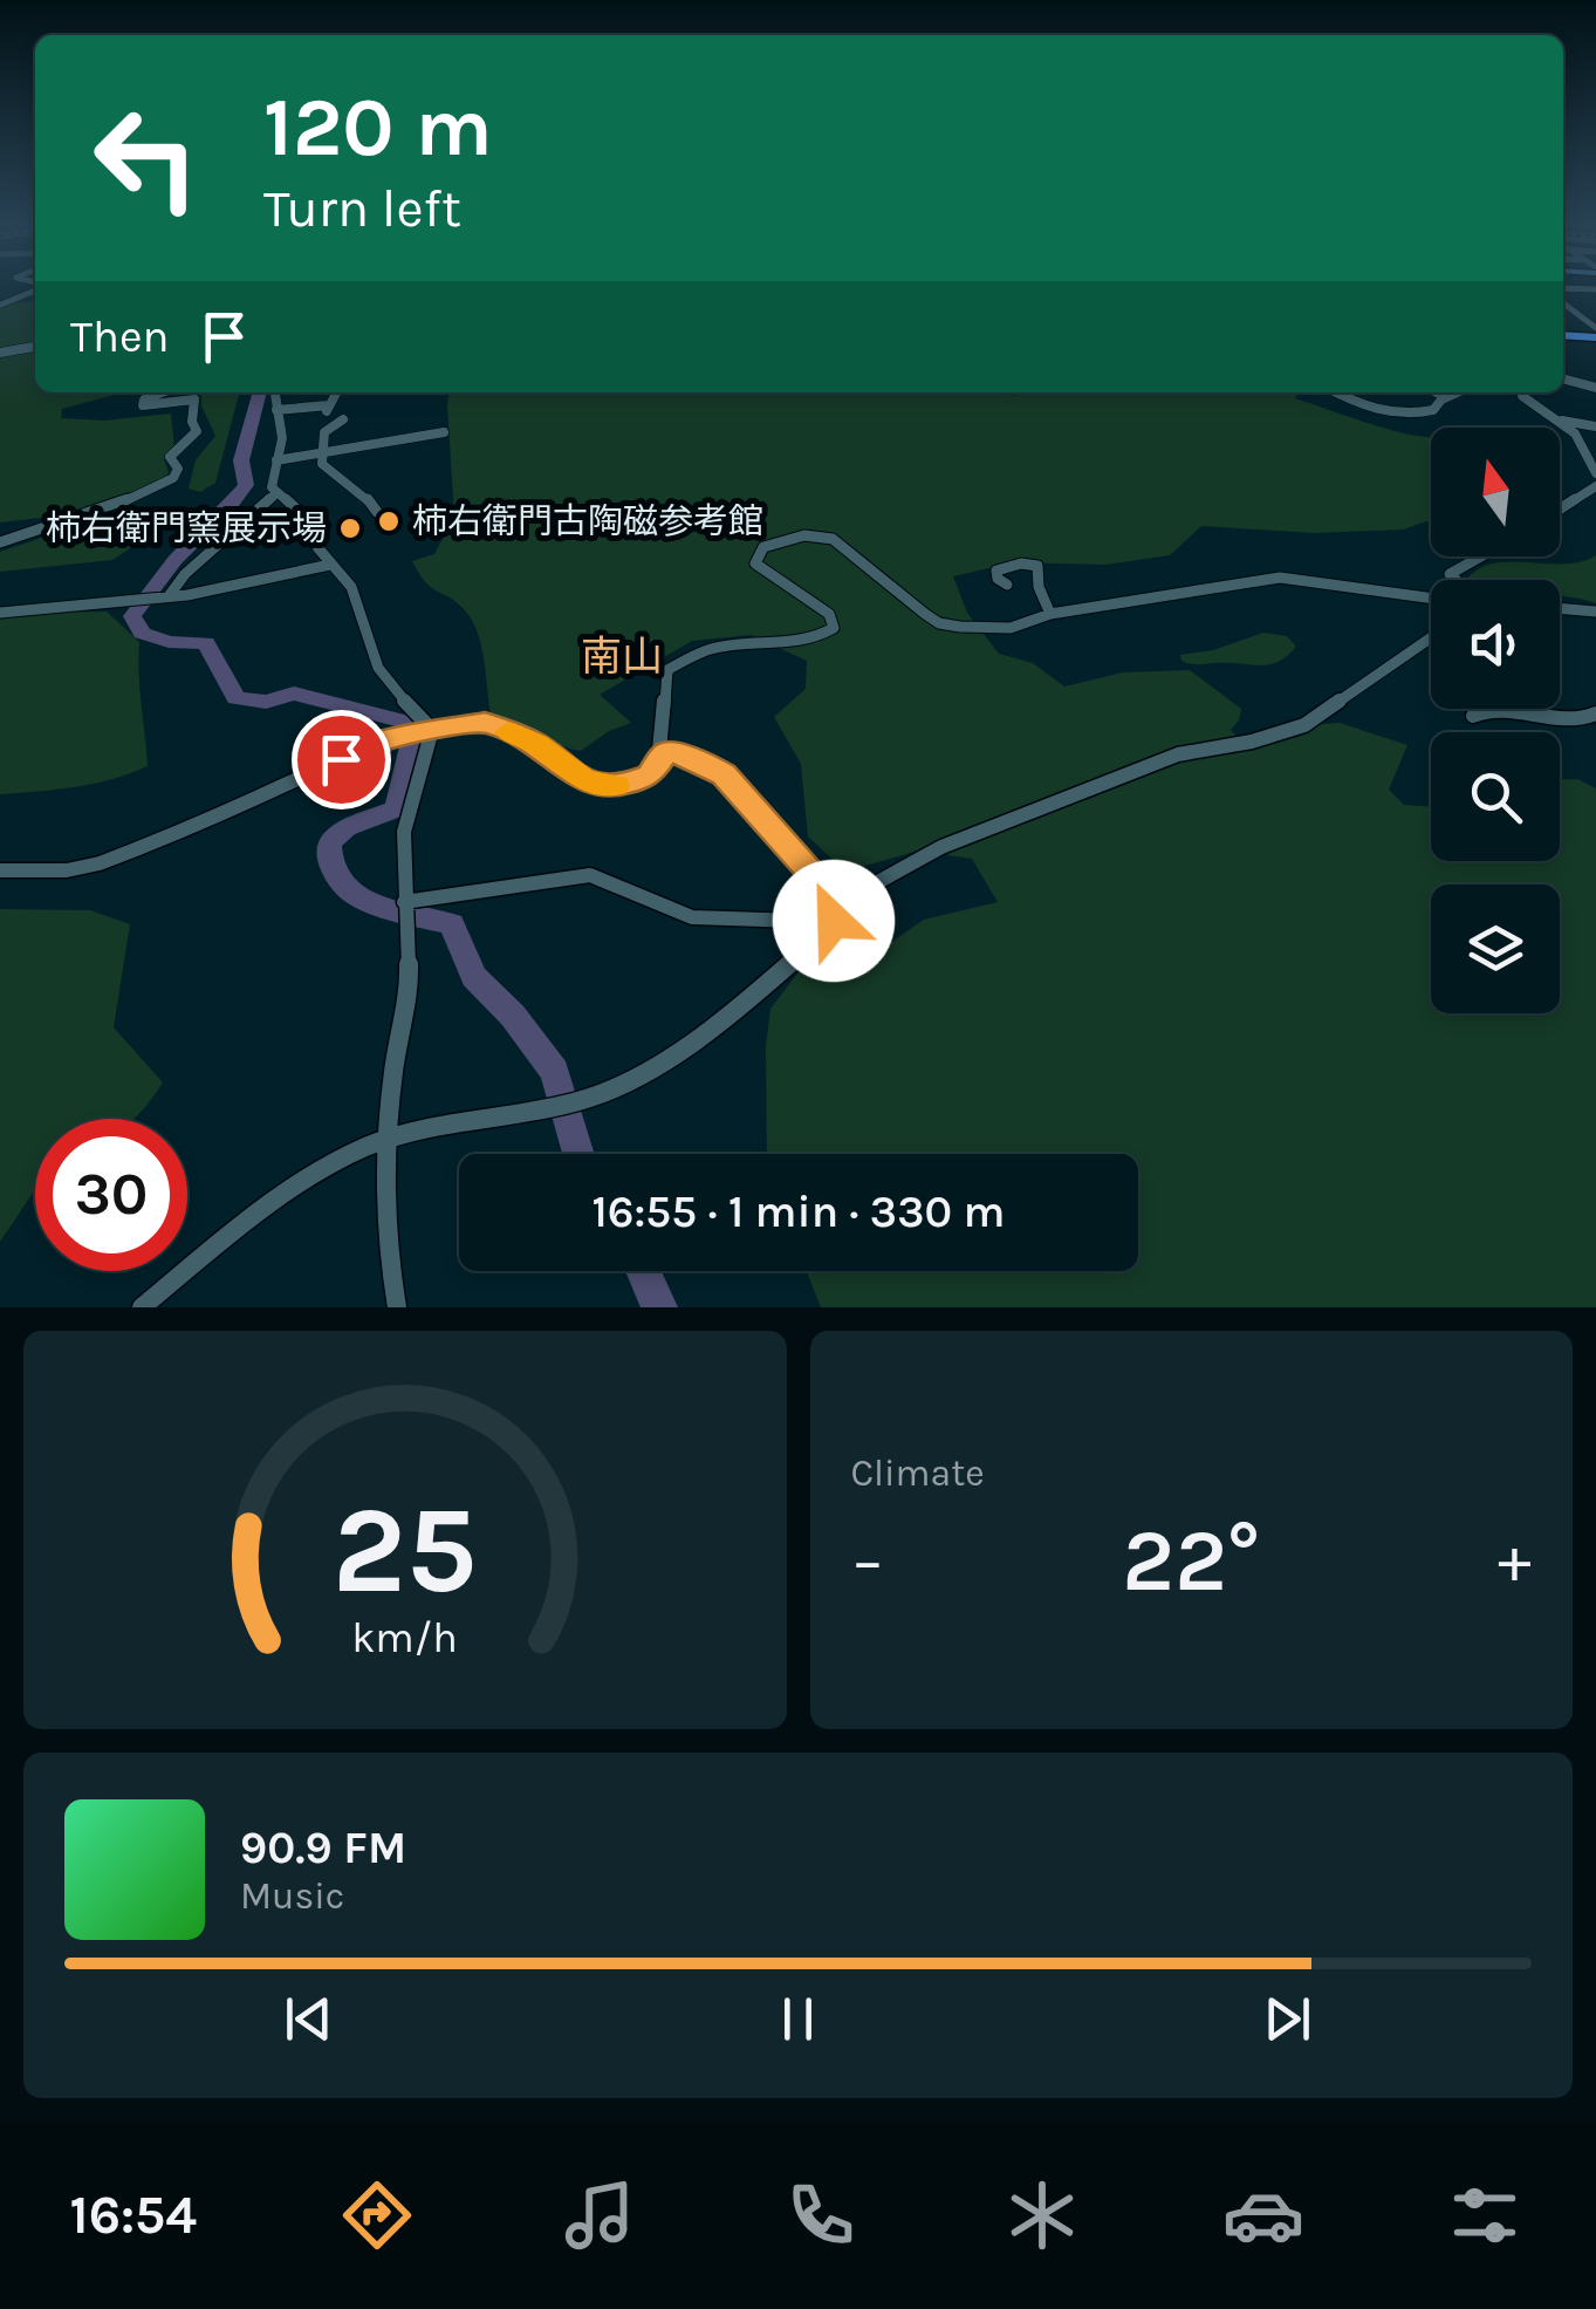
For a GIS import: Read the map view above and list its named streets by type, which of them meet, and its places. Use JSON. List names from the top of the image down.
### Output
{
  "districts": ["南山"],
  "places": ["柿右衛門古陶磁参考館", "柿右衛門窯展示場"],
  "north": "top",
  "page": {
    "turn": ["120 m", "Turn left"],
    "then": "Then",
    "limit": "30",
    "trip": "16:55 · 1 min · 330 m",
    "tile": "Climate",
    "heat": ["−", "22°", "+"],
    "song": ["90.9 FM", "Music"],
    "tabs": "16:54",
    "gauge": ["25", "km/h"]
  }
}
